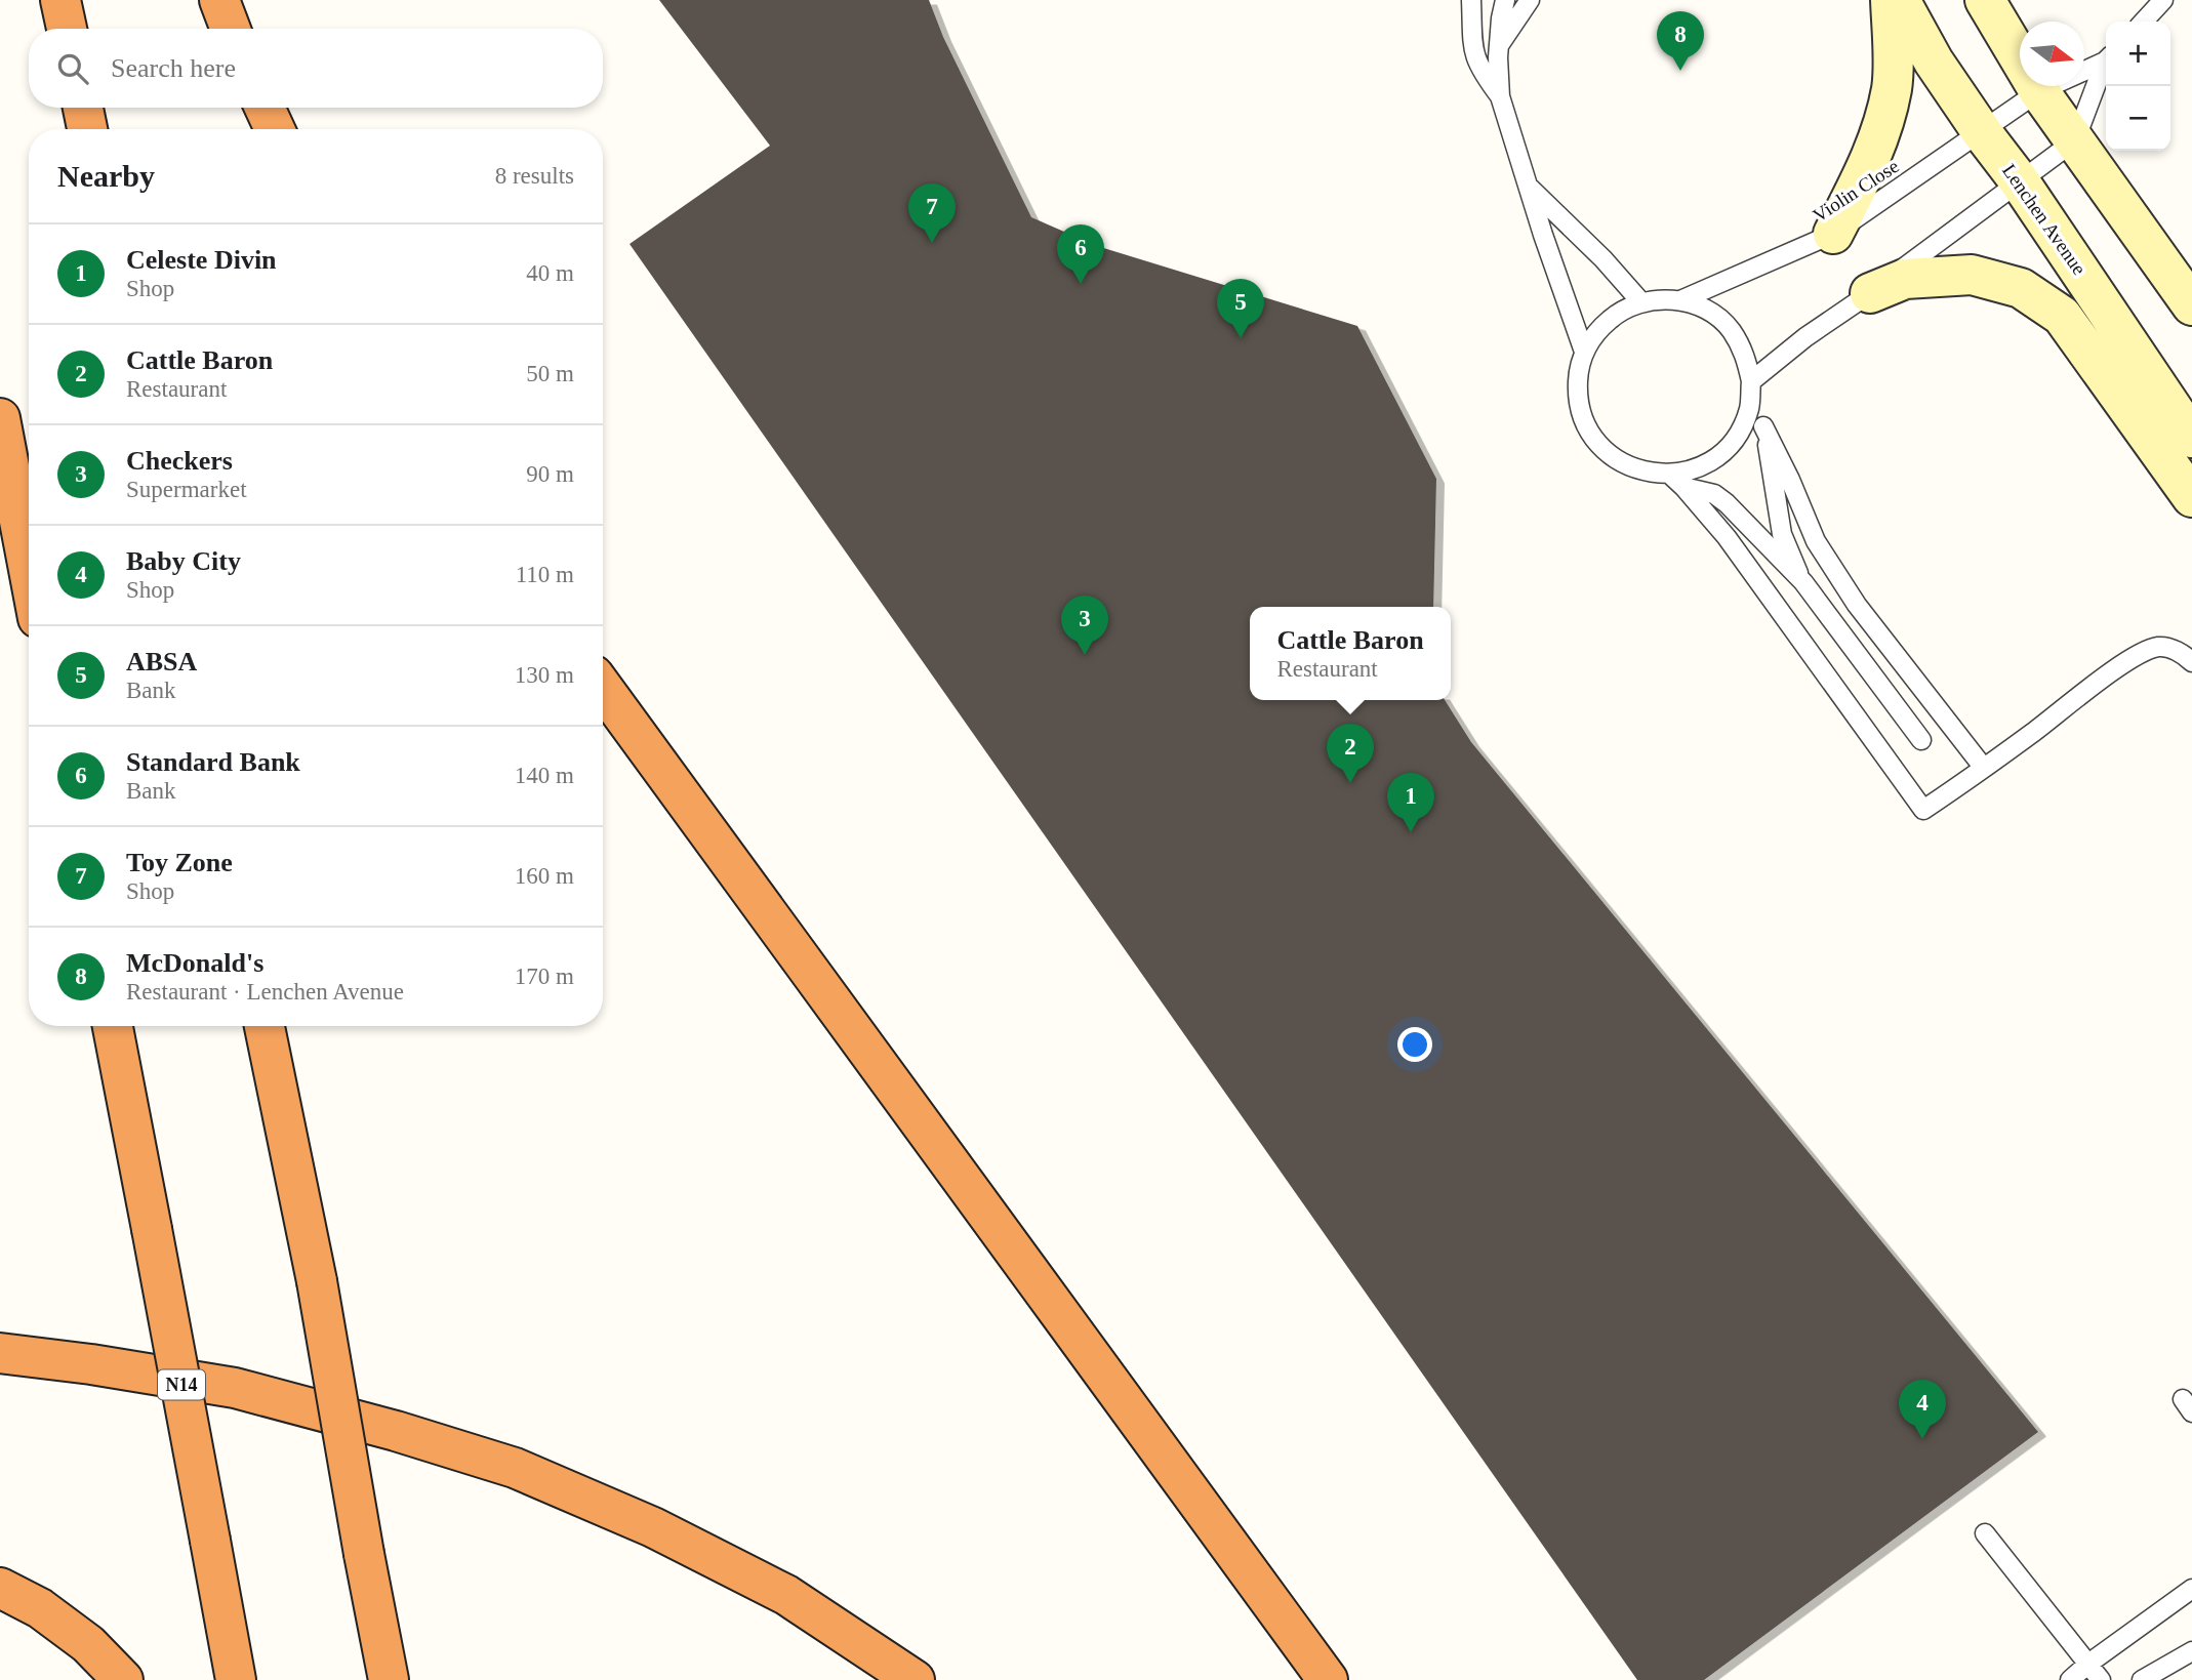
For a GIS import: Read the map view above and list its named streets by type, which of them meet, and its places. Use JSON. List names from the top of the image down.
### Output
{
  "streets": {
    "highway": ["N14"],
    "main road": ["Lenchen Avenue"],
    "lane": ["Violin Close"]
  },
  "crossings": [
    ["Violin Close", "Lenchen Avenue"]
  ],
  "north": "right",
  "page": {
    "pins": [
      "8",
      "7",
      "6",
      "5",
      "3",
      "2",
      "1",
      "4"
    ],
    "map_buttons": ["+", "−"],
    "search": "Search here",
    "heading": ["Nearby", "8 results"],
    "list": [
      {
        "mark": "1",
        "name": "Celeste Divin",
        "note": "Shop",
        "value": "40 m"
      },
      {
        "mark": "2",
        "name": "Cattle Baron",
        "note": "Restaurant",
        "value": "50 m"
      },
      {
        "mark": "3",
        "name": "Checkers",
        "note": "Supermarket",
        "value": "90 m"
      },
      {
        "mark": "4",
        "name": "Baby City",
        "note": "Shop",
        "value": "110 m"
      },
      {
        "mark": "5",
        "name": "ABSA",
        "note": "Bank",
        "value": "130 m"
      },
      {
        "mark": "6",
        "name": "Standard Bank",
        "note": "Bank",
        "value": "140 m"
      },
      {
        "mark": "7",
        "name": "Toy Zone",
        "note": "Shop",
        "value": "160 m"
      },
      {
        "mark": "8",
        "name": "McDonald's",
        "note": "Restaurant · Lenchen Avenue",
        "value": "170 m"
      }
    ],
    "popup": ["Cattle Baron", "Restaurant"]
  }
}
